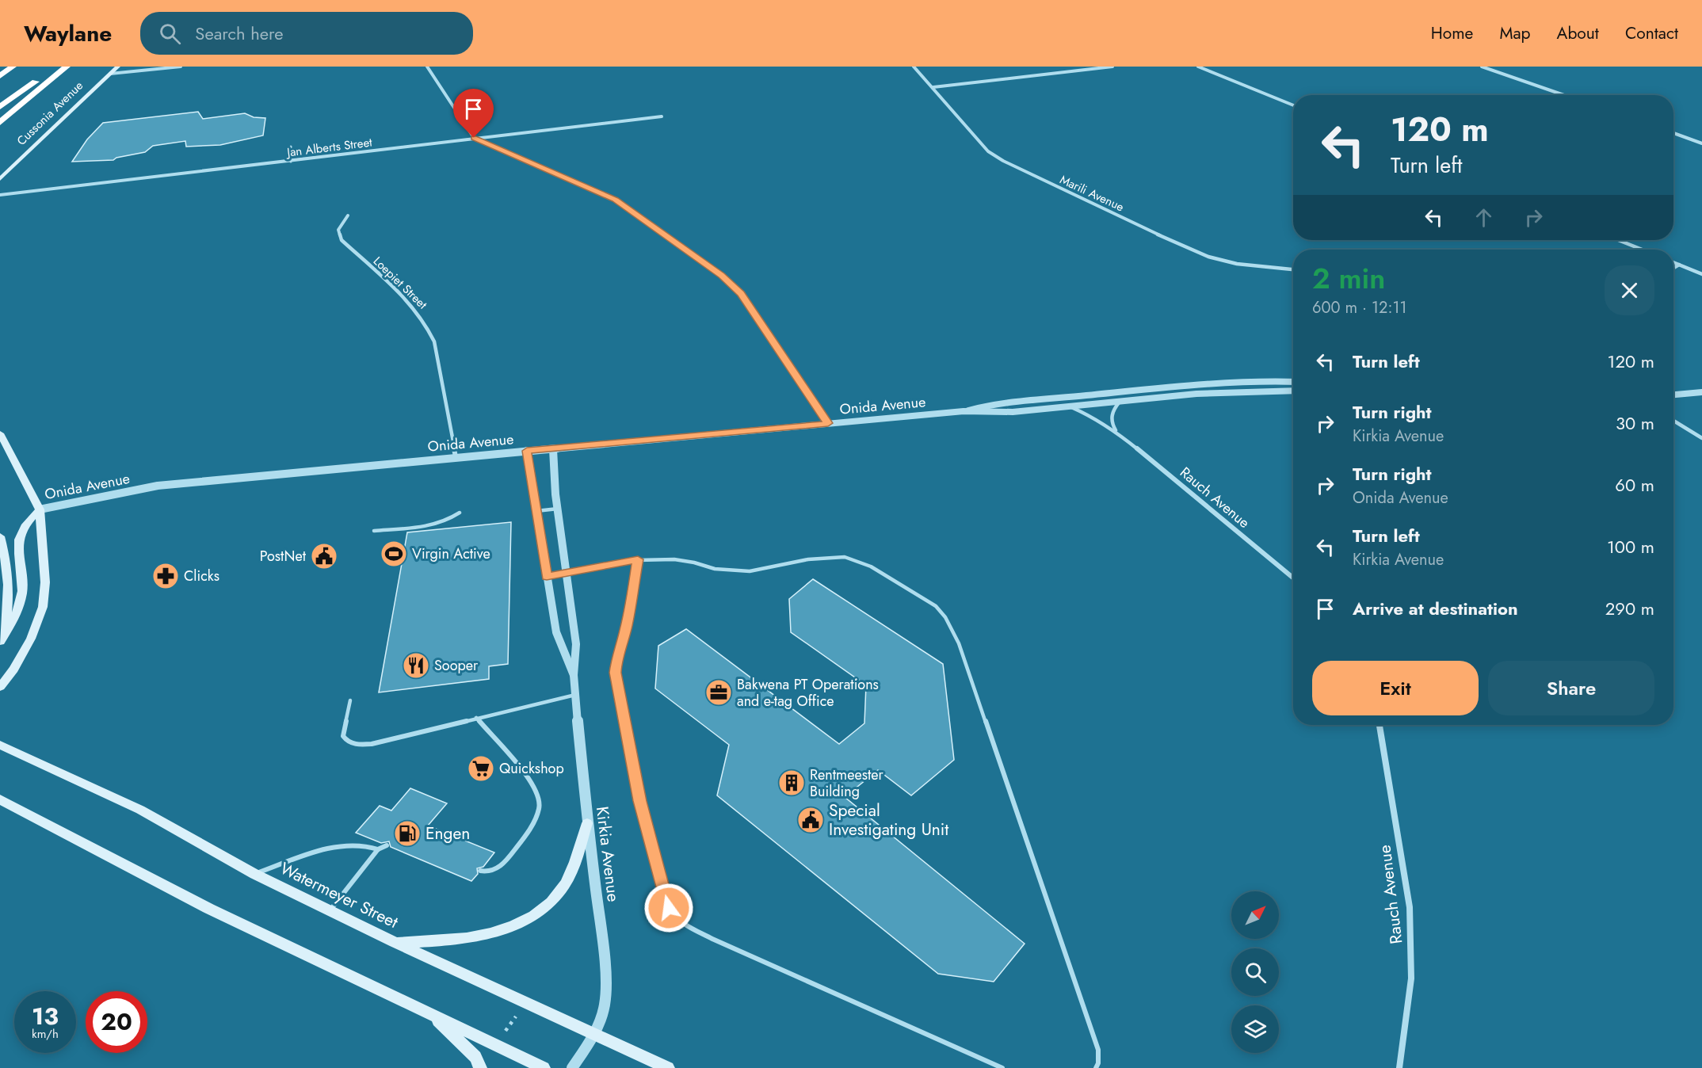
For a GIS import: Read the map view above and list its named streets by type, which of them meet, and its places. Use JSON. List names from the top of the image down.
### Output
{
  "streets": {
    "main road": ["Cussonia Avenue", "Watermeyer Street"],
    "street": [
      "Jan Alberts Street",
      "Marili Avenue",
      "Loepiet Street",
      "Onida Avenue",
      "Rauch Avenue",
      "Kirkia Avenue"
    ]
  },
  "crossings": [
    ["Loepiet Street", "Onida Avenue"],
    ["Onida Avenue", "Rauch Avenue"],
    ["Onida Avenue", "Kirkia Avenue"],
    ["Kirkia Avenue", "Watermeyer Street"]
  ],
  "places": {
    "sports": ["Virgin Active"],
    "public building": ["PostNet", "Special Investigating Unit"],
    "pharmacy": ["Clicks"],
    "restaurant": ["Sooper"],
    "office": ["Bakwena PT Operations and e-tag Office"],
    "supermarket": ["Quickshop"],
    "building": ["Rentmeester Building"],
    "fuel station": ["Engen"]
  },
  "north": "top right",
  "page": {
    "header": "Waylane",
    "search": "Search here",
    "nav": [
      "Home",
      "Map",
      "About",
      "Contact"
    ],
    "turn": ["120 m", "Turn left"],
    "heading": ["2 min", "600 m · 12:11"],
    "list": [
      {
        "name": "Turn left",
        "value": "120 m"
      },
      {
        "name": "Turn right",
        "note": "Kirkia Avenue",
        "value": "30 m"
      },
      {
        "name": "Turn right",
        "note": "Onida Avenue",
        "value": "60 m"
      },
      {
        "name": "Turn left",
        "note": "Kirkia Avenue",
        "value": "100 m"
      },
      {
        "name": "Arrive at destination",
        "value": "290 m"
      }
    ],
    "buttons": ["Exit", "Share"],
    "speed": "13 km/h",
    "limit": "20"
  }
}
